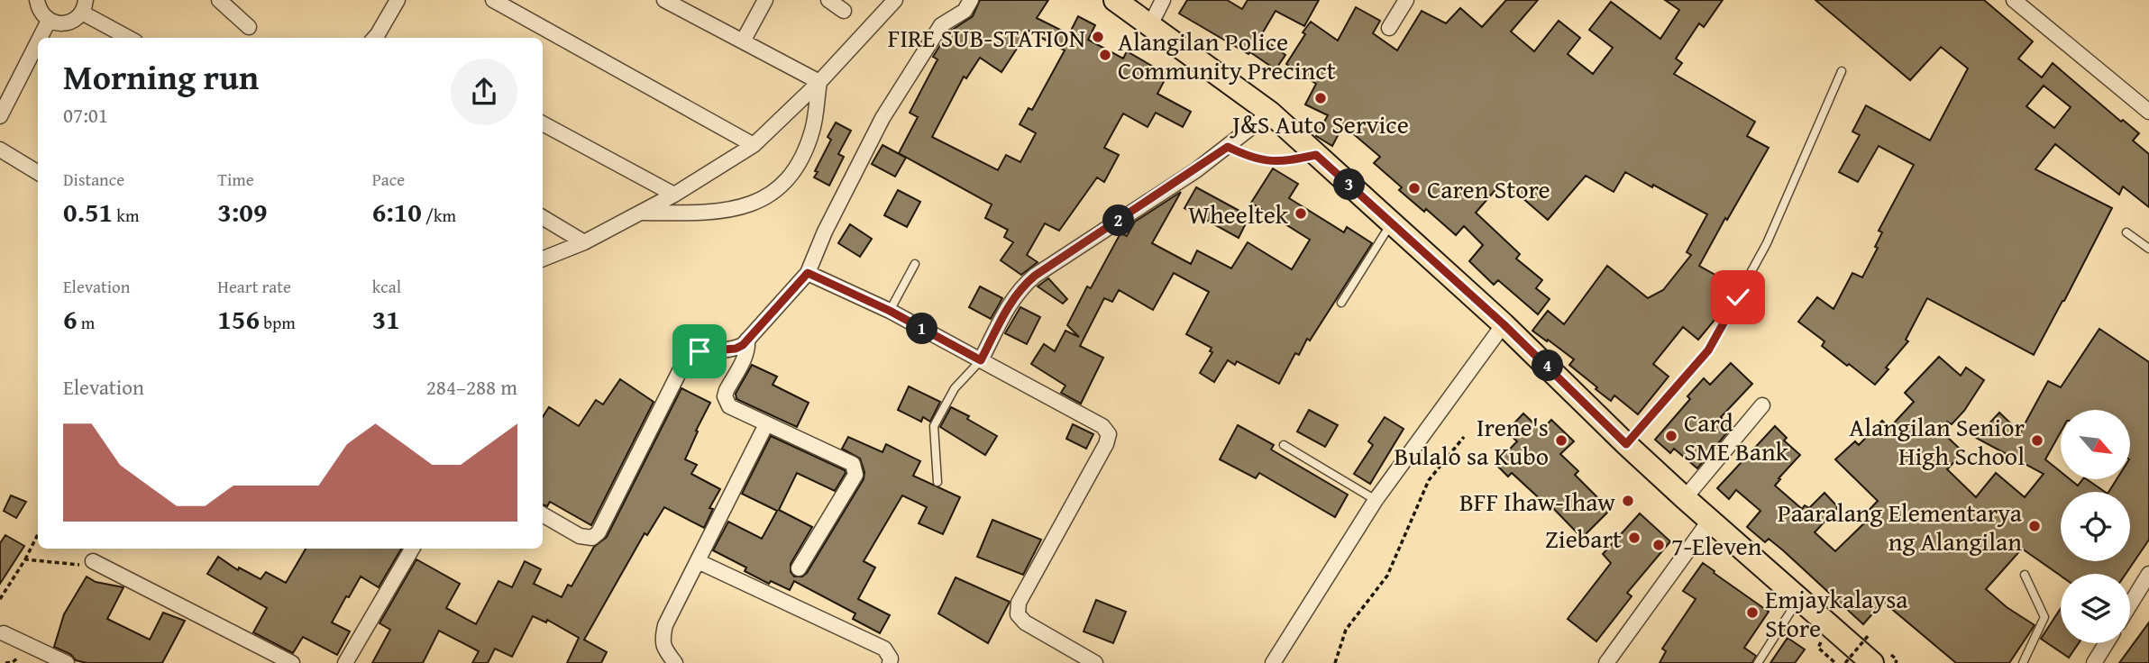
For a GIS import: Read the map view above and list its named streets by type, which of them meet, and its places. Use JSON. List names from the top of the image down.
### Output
{
  "places": [
    "FIRE SUB-STATION",
    "Alangilan Police Community Precinct",
    "J&S Auto Service",
    "Caren Store",
    "Wheeltek",
    "Card SME Bank",
    "Irene's Bulalo sa Kubo",
    "Alangilan Senior High School",
    "BFF Ihaw-Ihaw",
    "Paaralang Elementarya ng Alangilan",
    "Ziebart",
    "7-Eleven",
    "Emjaykalaysa Store"
  ],
  "north": "bottom right",
  "page": {
    "heading": ["Morning run", "07:01"],
    "stats": [
      ["Distance", "0.51 km"],
      ["Time", "3:09"],
      ["Pace", "6:10 /km"],
      ["Elevation", "6 m"],
      ["Heart rate", "156 bpm"],
      ["kcal", "31"]
    ],
    "pins": [
      "3",
      "2",
      "1",
      "4"
    ],
    "chart": ["Elevation", "284–288 m"]
  }
}
